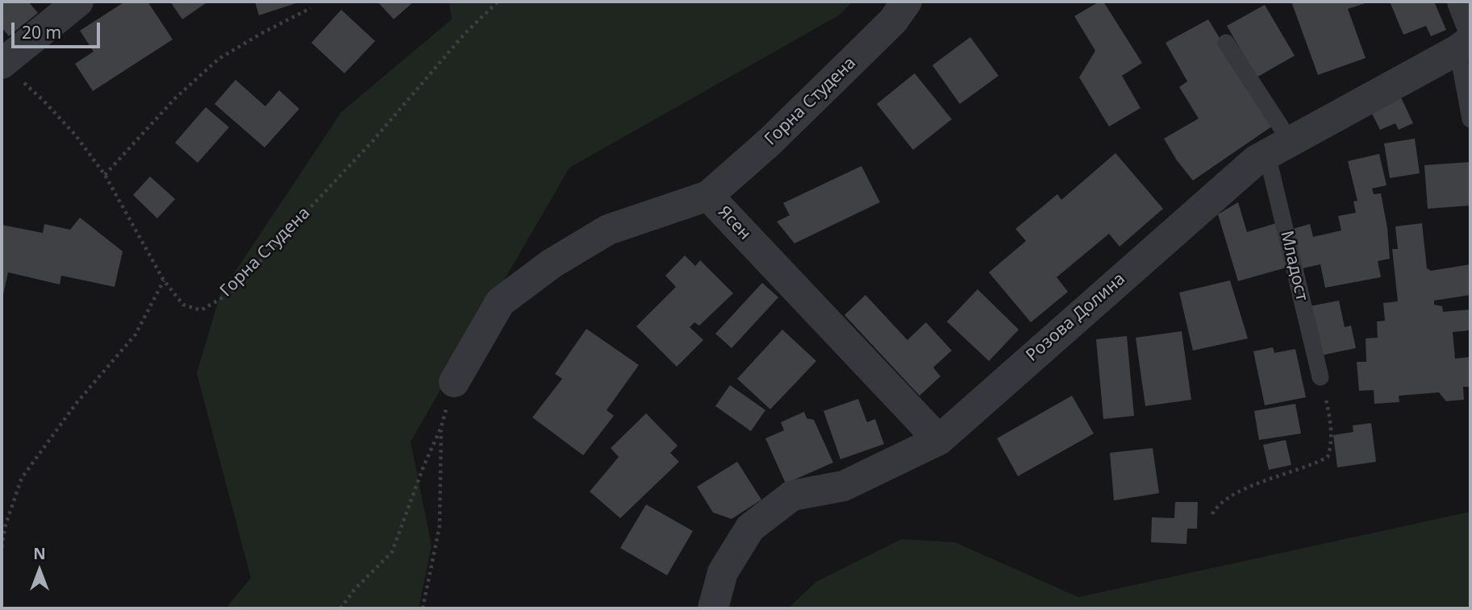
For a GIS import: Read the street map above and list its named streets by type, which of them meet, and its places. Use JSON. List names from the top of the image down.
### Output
{
  "streets": {
    "street": ["Горна Студена", "Ясен", "Розова Долина"],
    "lane": ["Младост"]
  },
  "crossings": [
    ["Горна Студена", "Ясен"],
    ["Ясен", "Розова Долина"],
    ["Младост", "Розова Долина"]
  ],
  "scale_bar": "20 m",
  "north": "top"
}
